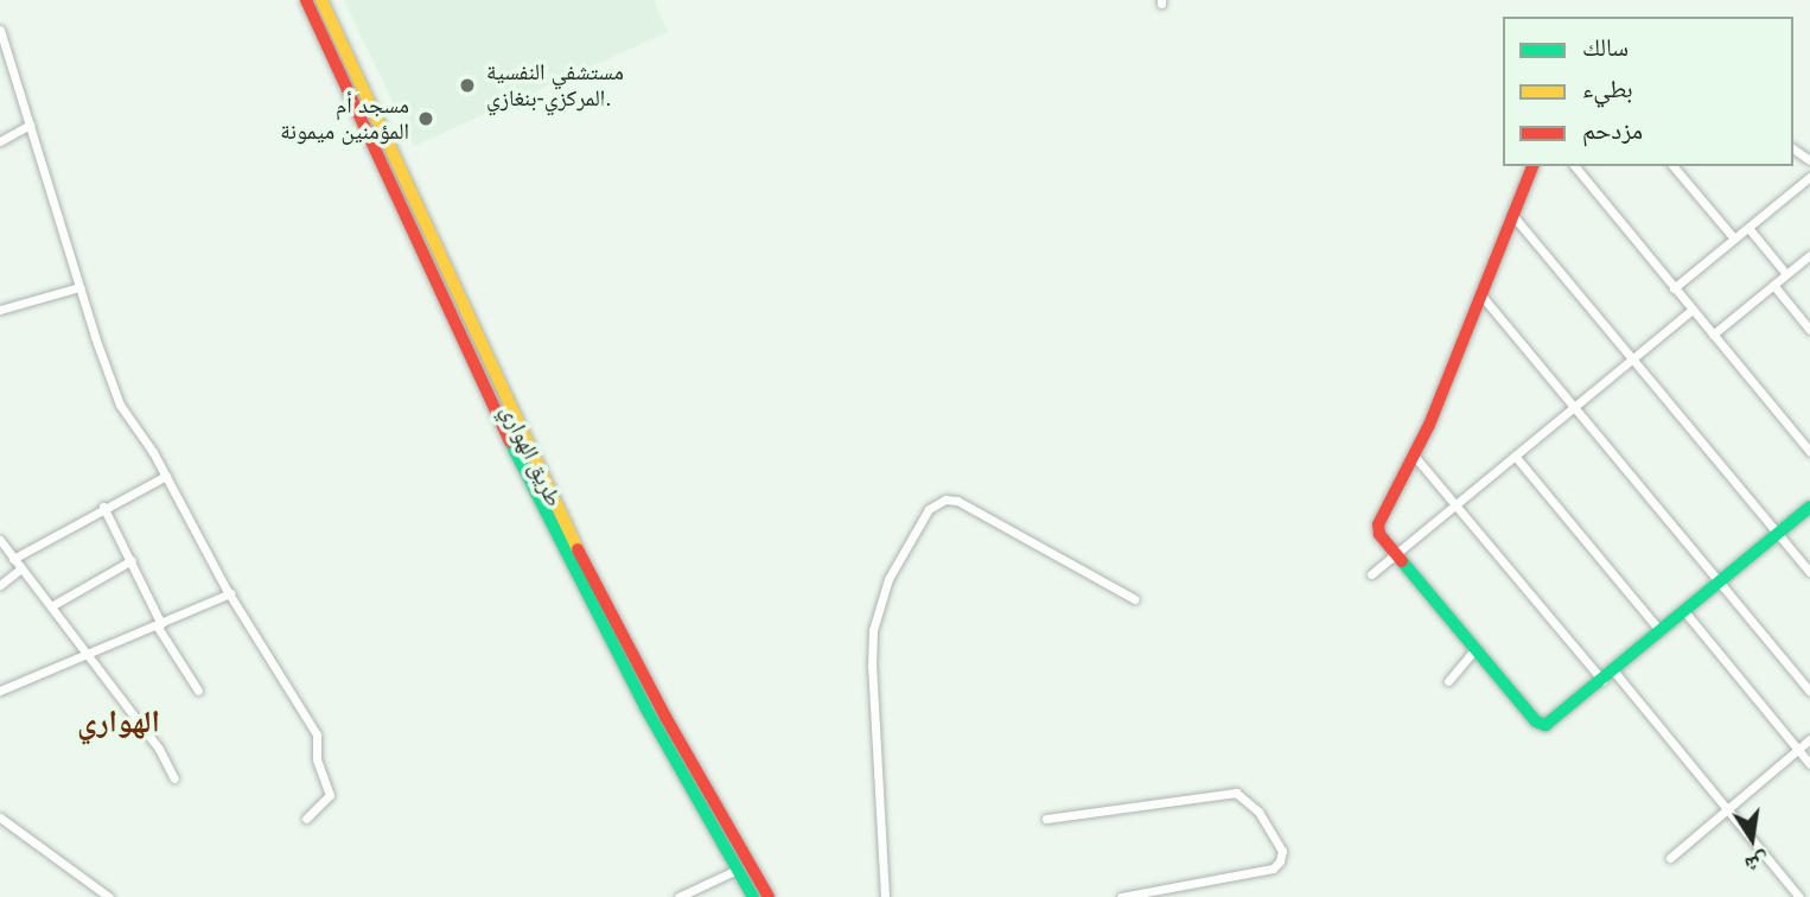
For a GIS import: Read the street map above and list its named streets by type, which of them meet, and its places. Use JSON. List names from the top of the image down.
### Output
{
  "streets": {
    "main road": ["طريق الهواري"]
  },
  "districts": ["الهواري"],
  "places": ["مستشفي النفسية المركزي-بنغازي.", "مسجد أم المؤمنين ميمونة"],
  "legend": ["سالك", "بطيء", "مزدحم"],
  "north": "bottom"
}
